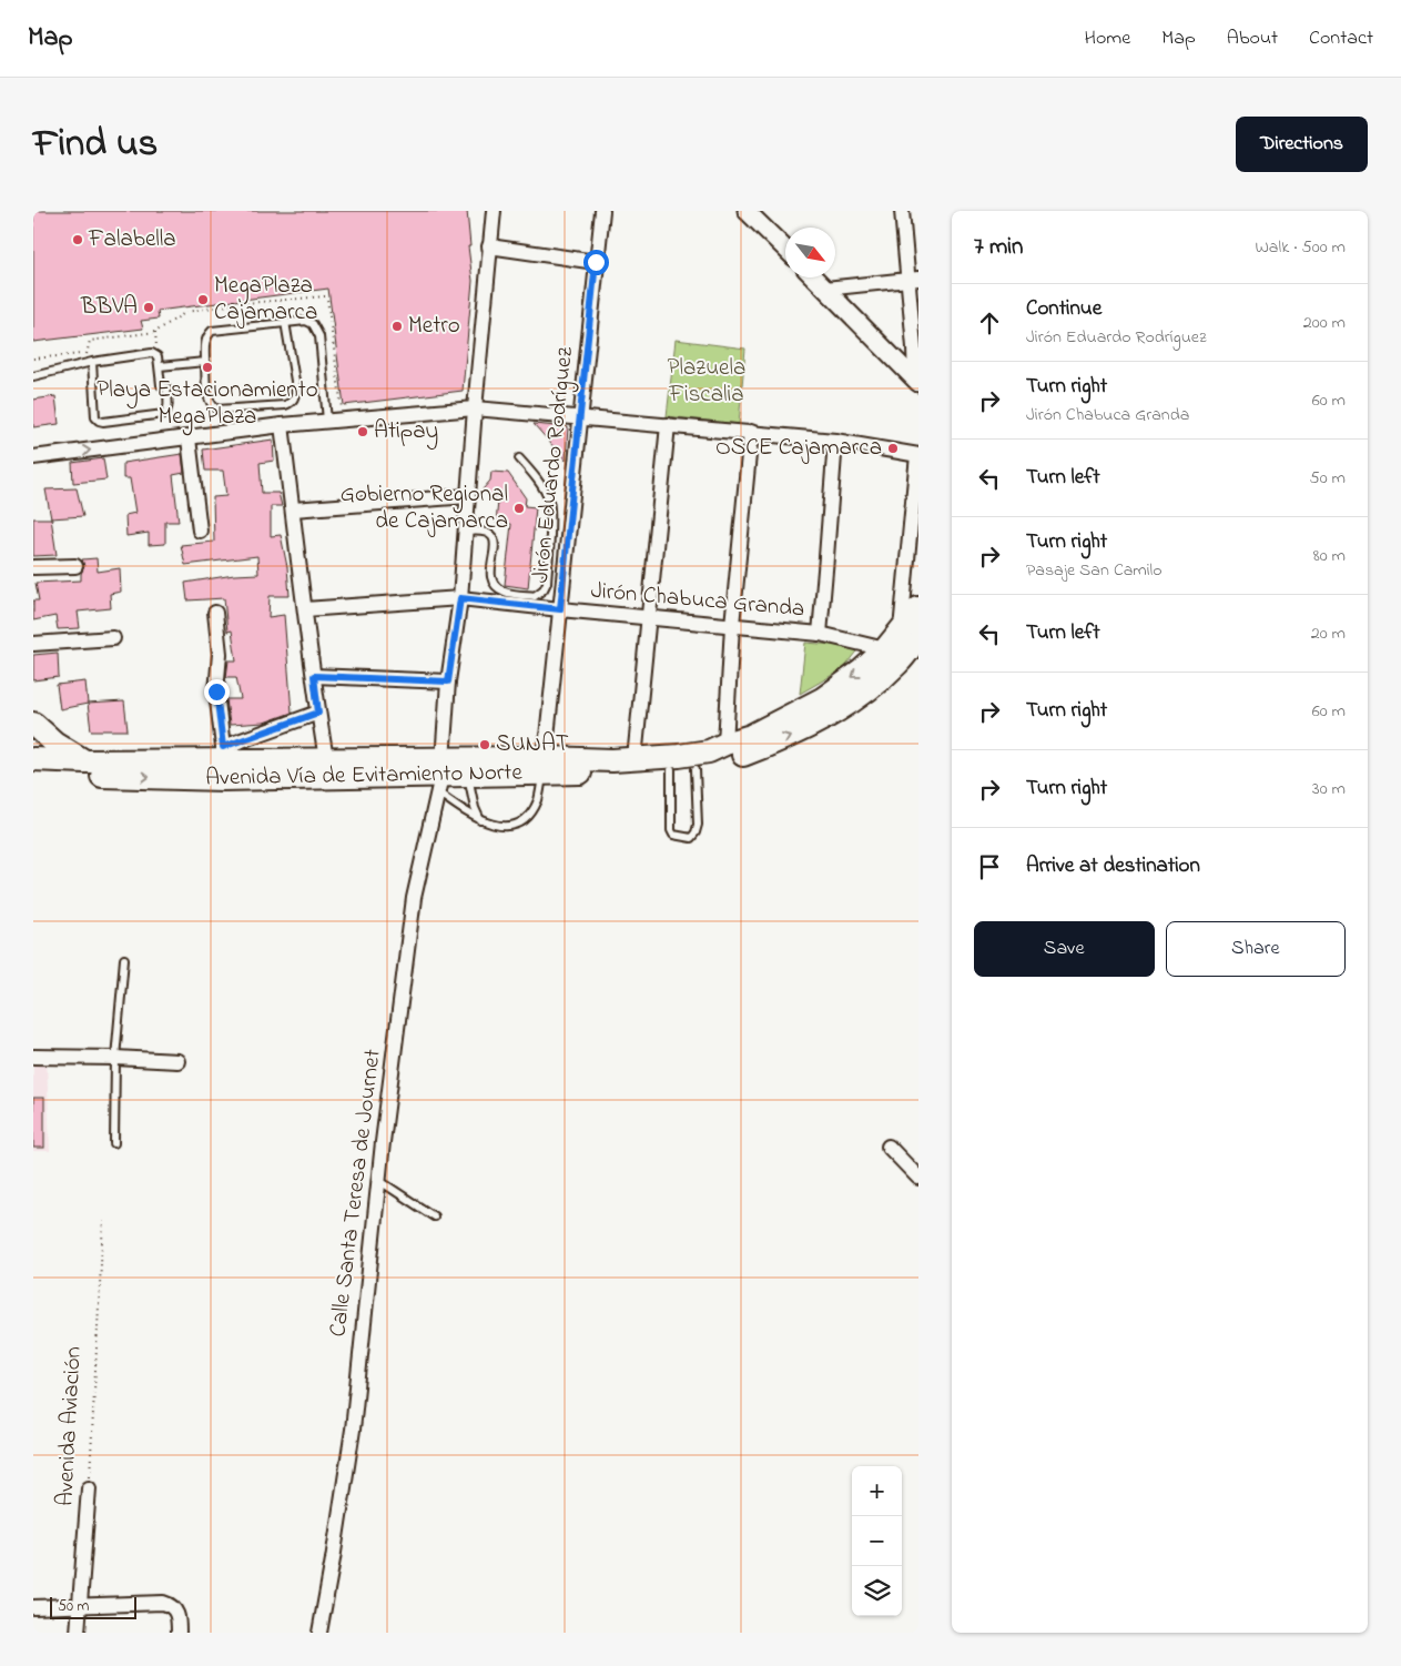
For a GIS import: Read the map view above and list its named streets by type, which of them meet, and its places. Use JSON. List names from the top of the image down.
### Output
{
  "streets": {
    "highway": ["Avenida Vía de Evitamiento Norte"],
    "street": [
      "Jirón Eduardo Rodríguez",
      "Jirón Chabuca Granda",
      "Calle Santa Teresa de Journet",
      "Avenida Aviación"
    ]
  },
  "crossings": [
    ["Jirón Eduardo Rodríguez", "Jirón Chabuca Granda"],
    ["Jirón Eduardo Rodríguez", "Avenida Vía de Evitamiento Norte"],
    ["Jirón Chabuca Granda", "Avenida Vía de Evitamiento Norte"],
    ["Jirón Chabuca Granda", "Calle Santa Teresa de Journet"],
    ["Avenida Vía de Evitamiento Norte", "Calle Santa Teresa de Journet"]
  ],
  "parks": ["Plazuela Fiscalia"],
  "places": [
    "Falabella",
    "MegaPlaza Cajamarca",
    "BBVA",
    "Metro",
    "Playa Estacionamiento MegaPlaza",
    "Atipay",
    "OSCE Cajamarca",
    "Gobierno Regional de Cajamarca",
    "SUNAT"
  ],
  "scale_bar": "50 m",
  "north": "bottom right",
  "page": {
    "header": "Map",
    "nav": [
      "Home",
      "Map",
      "About",
      "Contact"
    ],
    "title": "Find us",
    "buttons": [
      "Directions",
      ["Save", "Share"]
    ],
    "heading": ["7 min", "Walk · 500 m"],
    "list": [
      ["Continue", "Jirón Eduardo Rodríguez", "200 m"],
      ["Turn right", "Jirón Chabuca Granda", "60 m"],
      ["Turn left", "50 m"],
      ["Turn right", "Pasaje San Camilo", "80 m"],
      ["Turn left", "20 m"],
      ["Turn right", "60 m"],
      ["Turn right", "30 m"],
      "Arrive at destination"
    ],
    "map_buttons": ["+", "−"],
    "scale": "50 m"
  }
}
